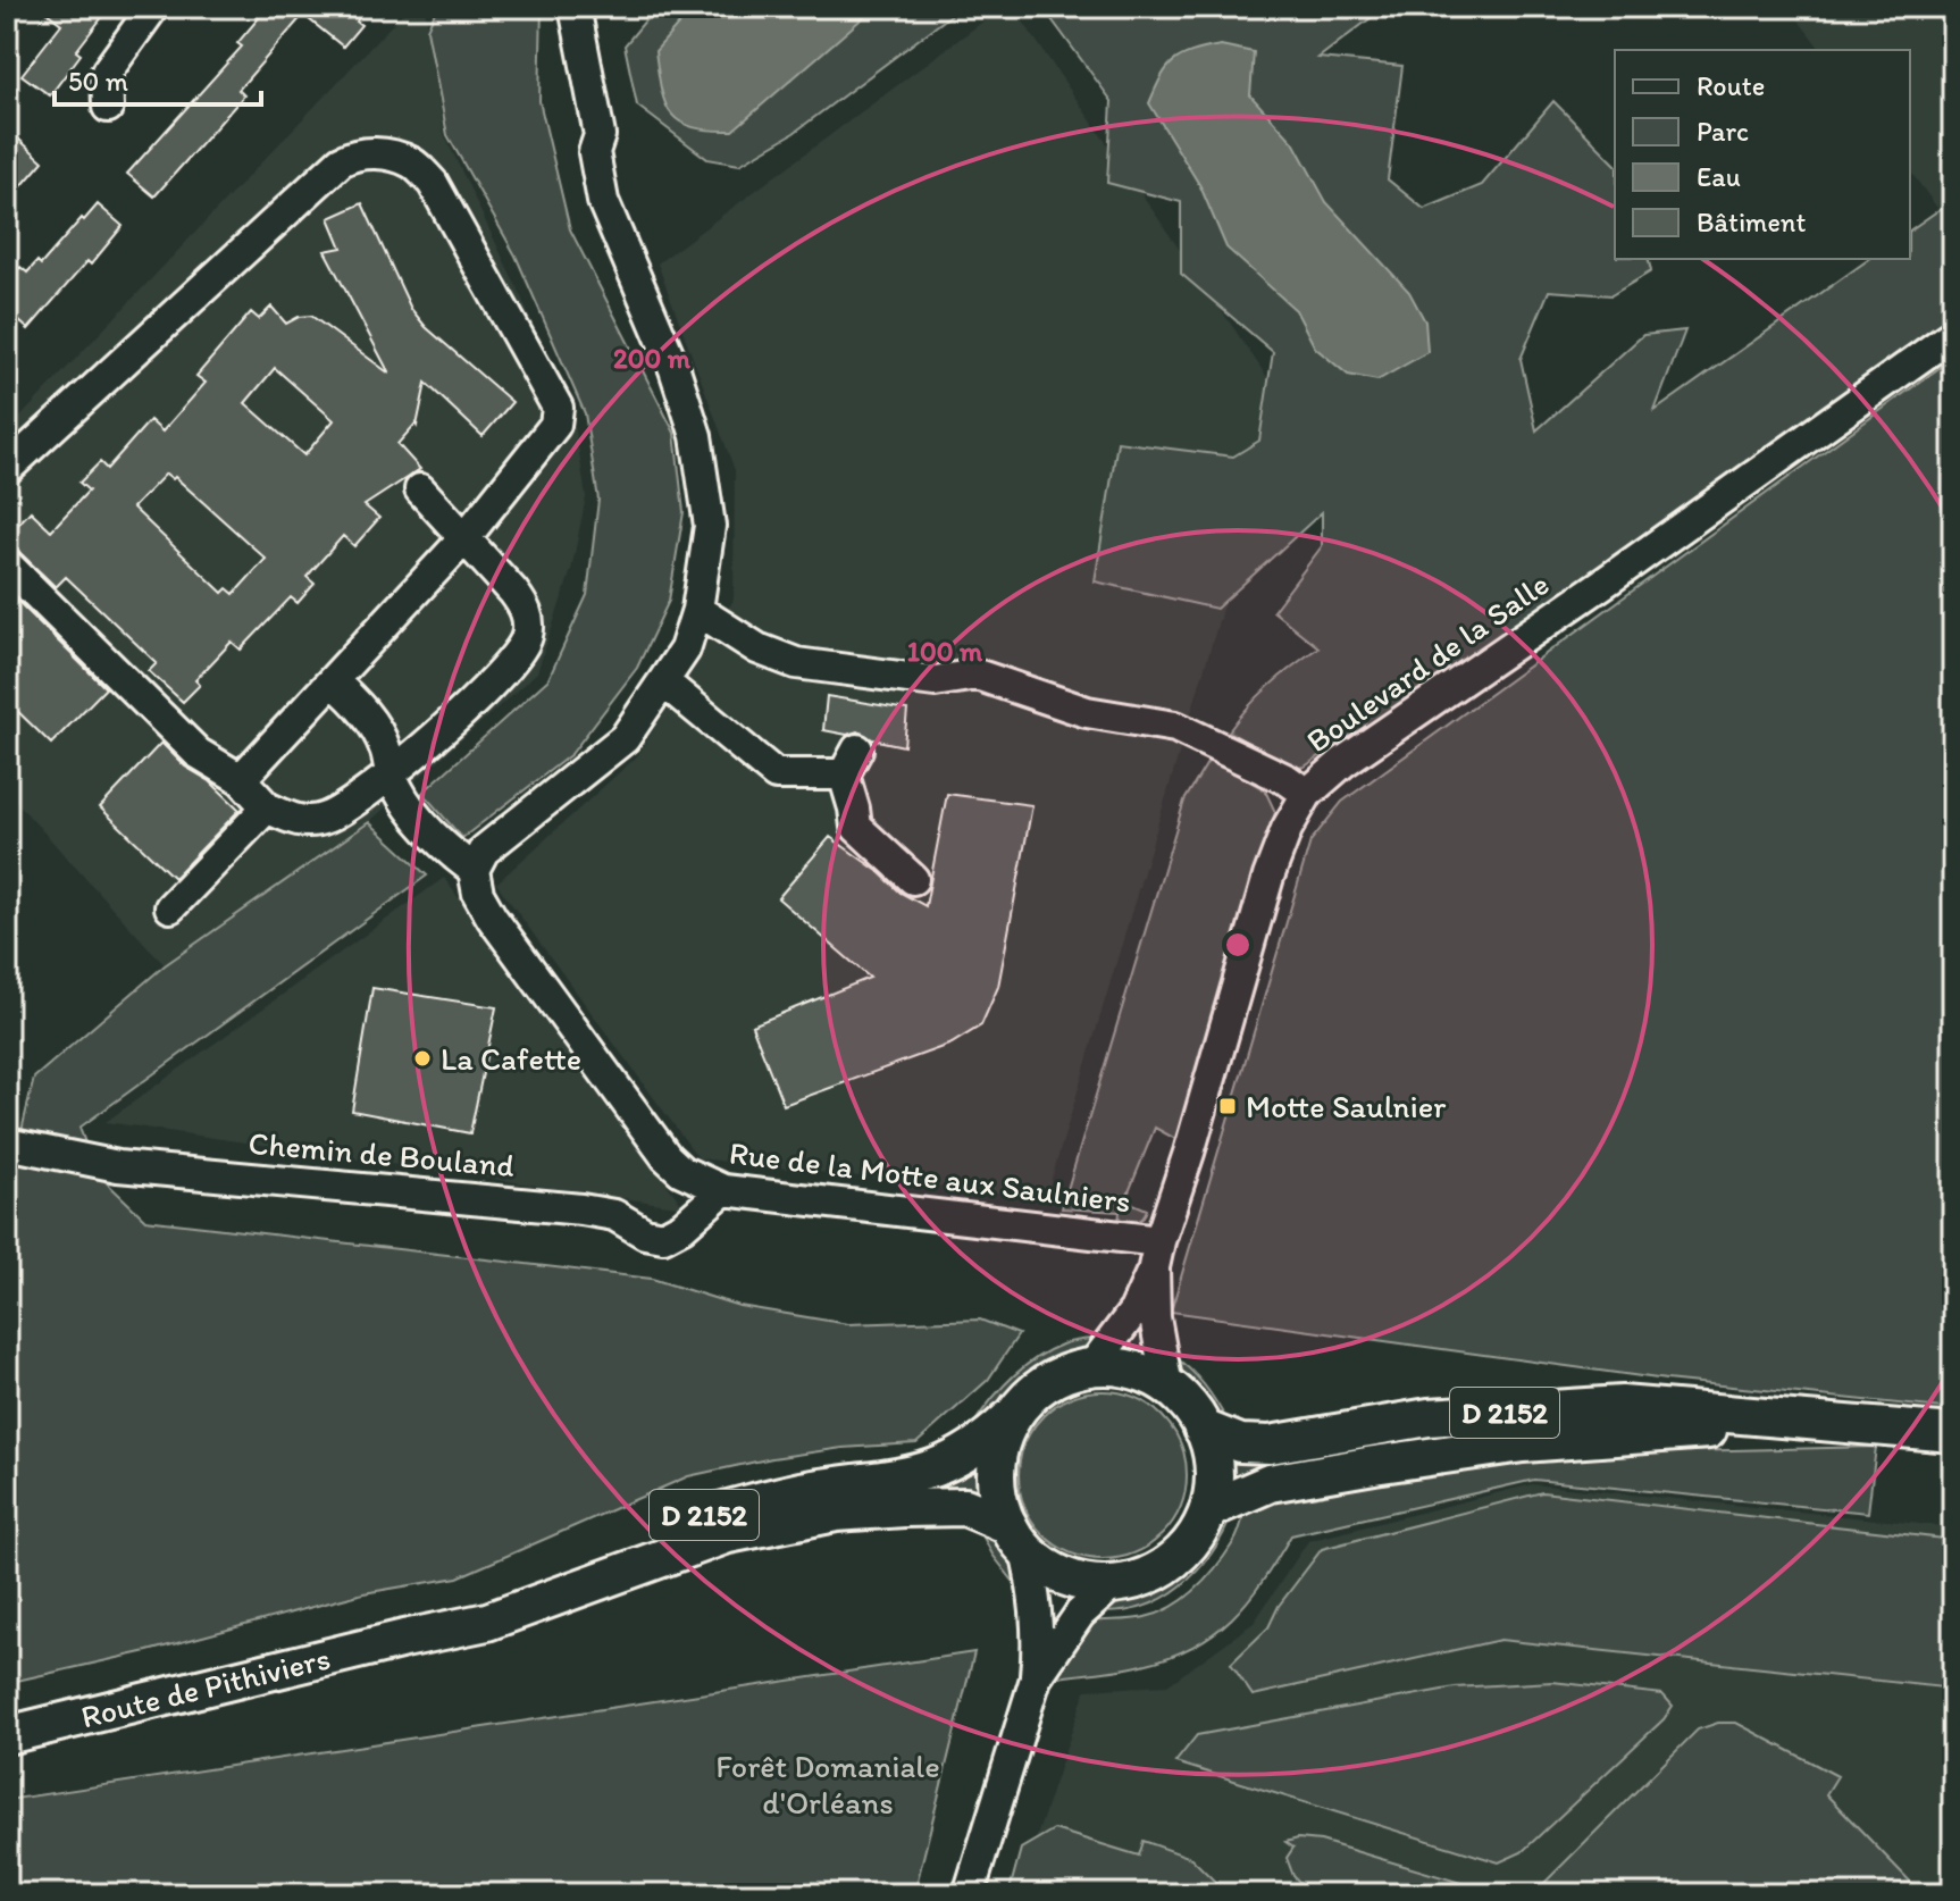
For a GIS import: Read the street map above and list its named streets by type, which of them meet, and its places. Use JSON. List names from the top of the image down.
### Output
{
  "streets": {
    "main road": ["D 2152", "Route de Pithiviers"],
    "street": ["Boulevard de la Salle", "Chemin de Bouland", "Rue de la Motte aux Saulniers"]
  },
  "crossings": [
    ["Boulevard de la Salle", "Rue de la Motte aux Saulniers"],
    ["Boulevard de la Salle", "D 2152"],
    ["Boulevard de la Salle", "Route de Pithiviers"],
    ["Chemin de Bouland", "Rue de la Motte aux Saulniers"],
    ["D 2152", "Route de Pithiviers"]
  ],
  "parks": ["Forêt Domaniale d'Orléans"],
  "places": {
    "other": ["La Cafette"],
    "transit": ["Motte Saulnier"]
  },
  "legend": [
    "Route",
    "Parc",
    "Eau",
    "Bâtiment"
  ],
  "scale_bar": "50 m",
  "rings": ["200 m", "100 m"]
}
